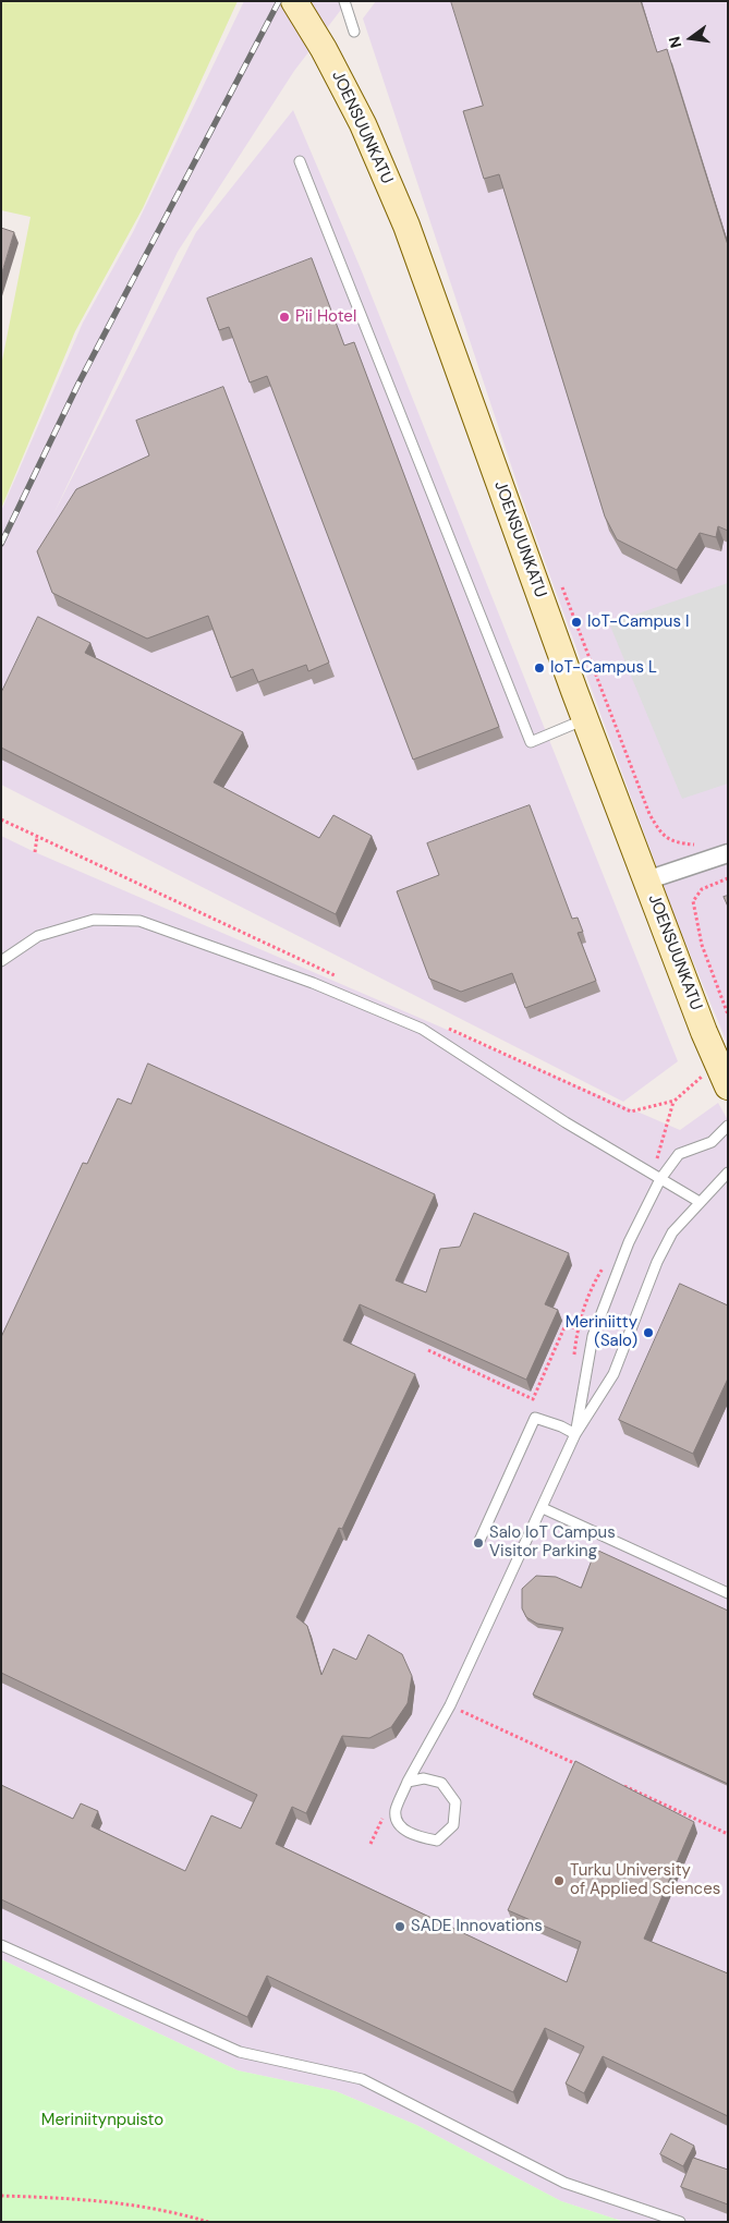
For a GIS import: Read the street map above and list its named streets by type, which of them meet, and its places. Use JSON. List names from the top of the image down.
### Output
{
  "streets": {
    "street": ["JOENSUUNKATU"]
  },
  "parks": ["Meriniitynpuisto"],
  "places": [
    "Pii Hotel",
    "IoT-Campus I",
    "IoT-Campus L",
    "Meriniitty (Salo)",
    "Salo IoT Campus Visitor Parking",
    "Turku University of Applied Sciences",
    "SADE Innovations"
  ],
  "north": "left"
}
